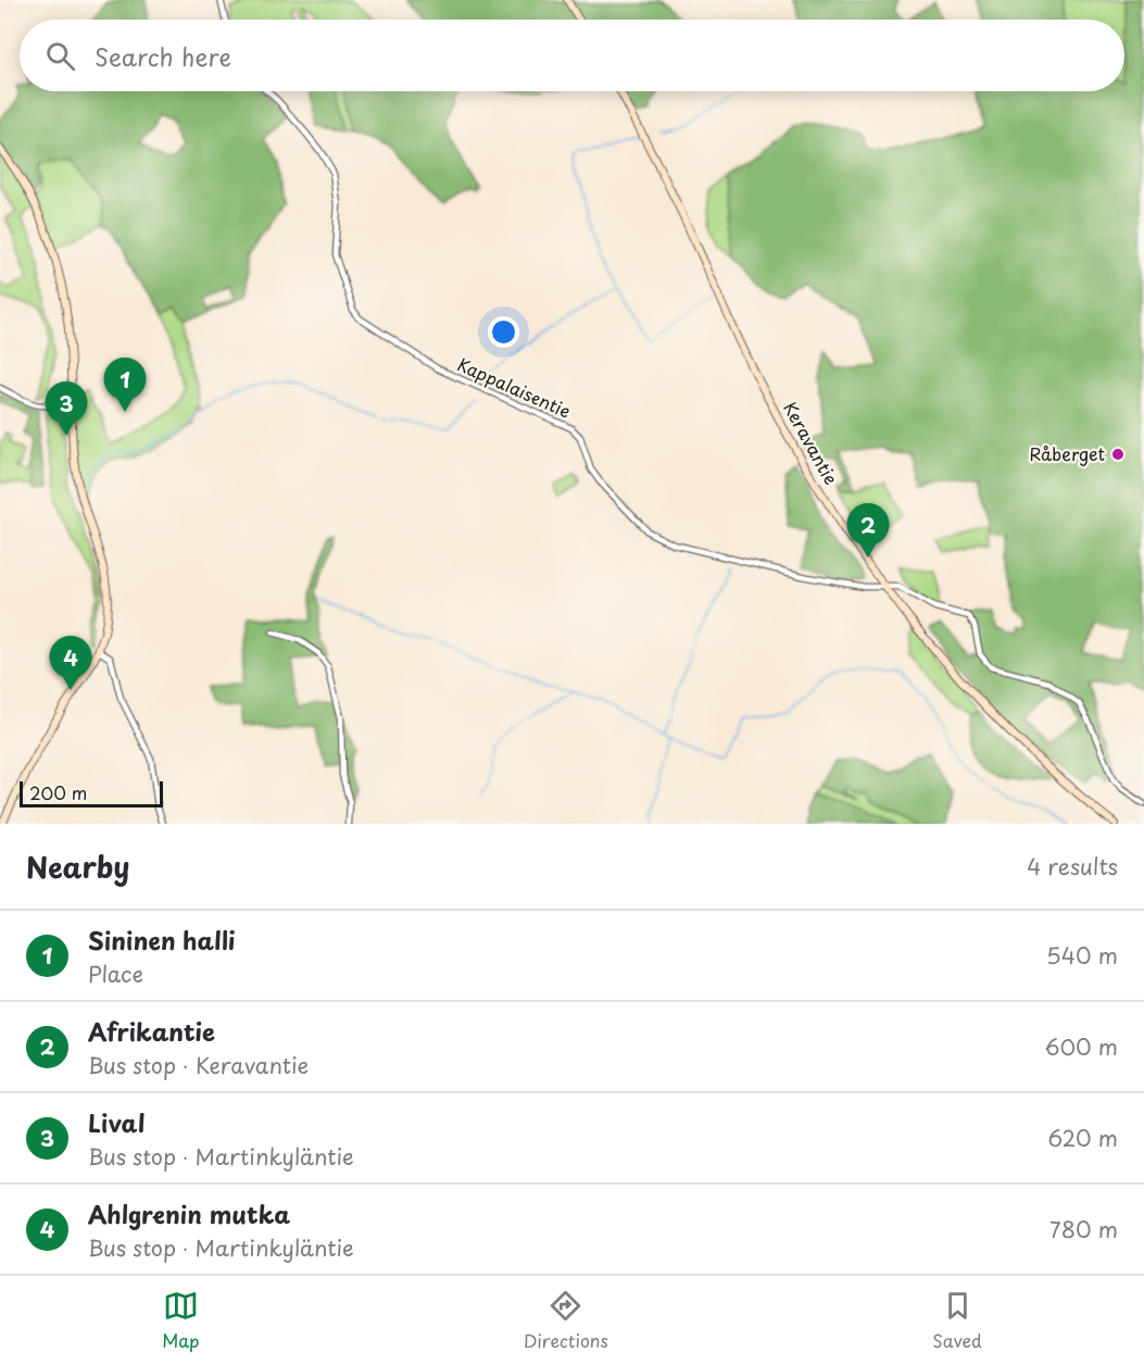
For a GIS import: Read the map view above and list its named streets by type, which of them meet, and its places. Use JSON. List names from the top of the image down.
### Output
{
  "streets": {
    "main road": ["Keravantie"],
    "street": ["Kappalaisentie"]
  },
  "crossings": [
    ["Kappalaisentie", "Keravantie"]
  ],
  "places": ["Råberget"],
  "scale_bar": "200 m",
  "page": {
    "search": "Search here",
    "pins": [
      "1",
      "3",
      "2",
      "4"
    ],
    "scale": "200 m",
    "heading": ["Nearby", "4 results"],
    "list": [
      {
        "mark": "1",
        "name": "Sininen halli",
        "note": "Place",
        "value": "540 m"
      },
      {
        "mark": "2",
        "name": "Afrikantie",
        "note": "Bus stop · Keravantie",
        "value": "600 m"
      },
      {
        "mark": "3",
        "name": "Lival",
        "note": "Bus stop · Martinkyläntie",
        "value": "620 m"
      },
      {
        "mark": "4",
        "name": "Ahlgrenin mutka",
        "note": "Bus stop · Martinkyläntie",
        "value": "780 m"
      }
    ],
    "nav": ["Map", "Directions", "Saved"]
  }
}
